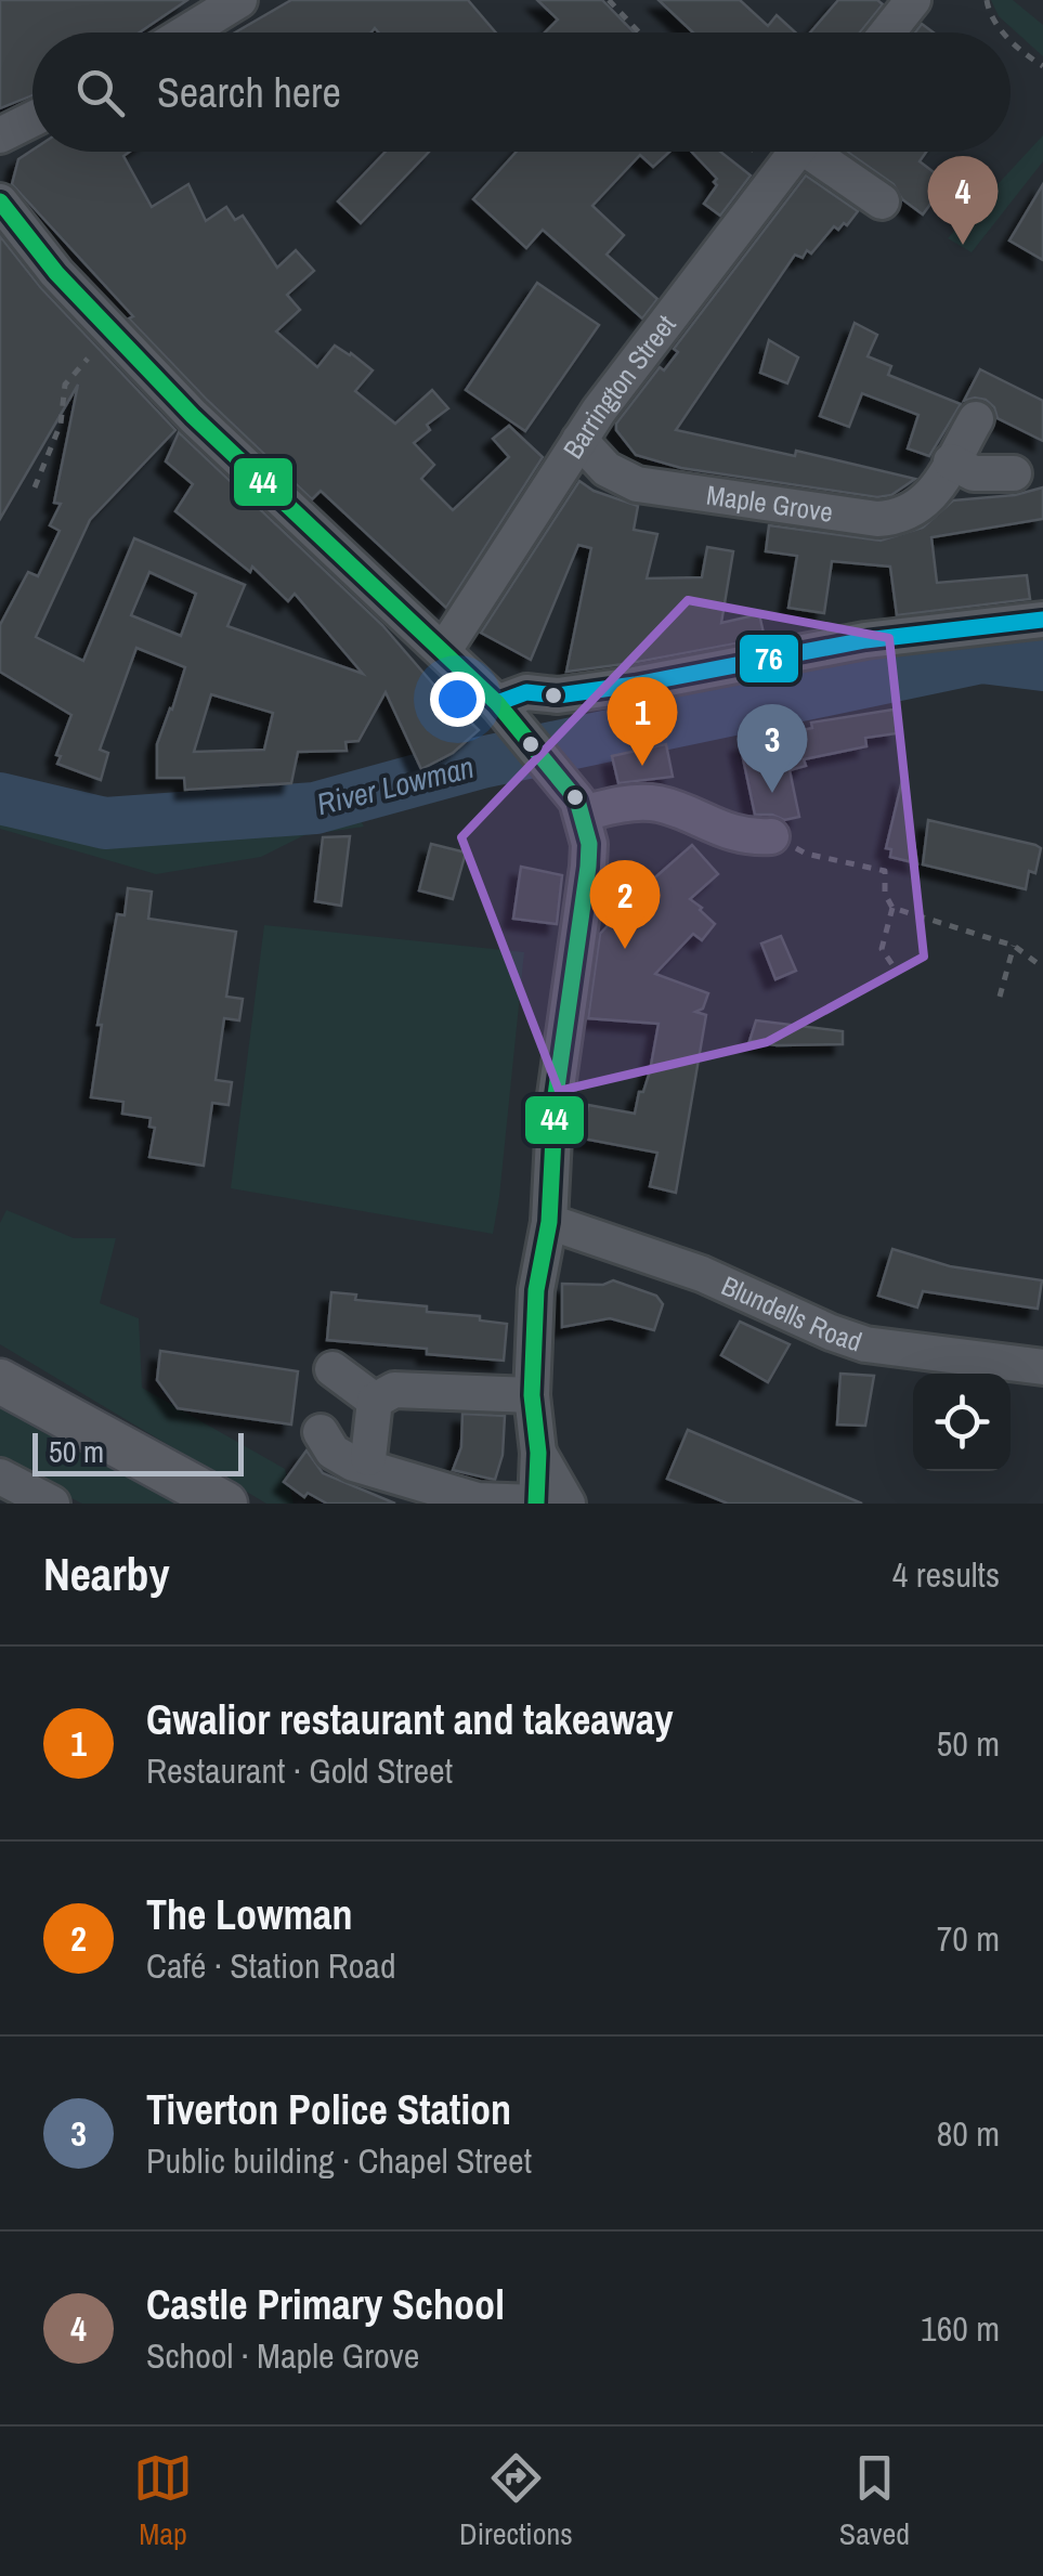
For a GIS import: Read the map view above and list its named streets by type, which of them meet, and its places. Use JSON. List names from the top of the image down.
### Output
{
  "streets": {
    "street": ["Barrington Street", "Maple Grove", "Blundells Road"]
  },
  "crossings": [
    ["Barrington Street", "Maple Grove"]
  ],
  "water": ["River Lowman"],
  "lines": ["transit line 44", "transit line 76"],
  "scale_bar": "50 m",
  "page": {
    "search": "Search here",
    "pins": [
      "4",
      "1",
      "3",
      "2"
    ],
    "scale": "50 m",
    "heading": ["Nearby", "4 results"],
    "list": [
      {
        "mark": "1",
        "name": "Gwalior restaurant and takeaway",
        "note": "Restaurant · Gold Street",
        "value": "50 m"
      },
      {
        "mark": "2",
        "name": "The Lowman",
        "note": "Café · Station Road",
        "value": "70 m"
      },
      {
        "mark": "3",
        "name": "Tiverton Police Station",
        "note": "Public building · Chapel Street",
        "value": "80 m"
      },
      {
        "mark": "4",
        "name": "Castle Primary School",
        "note": "School · Maple Grove",
        "value": "160 m"
      }
    ],
    "nav": ["Map", "Directions", "Saved"]
  }
}
